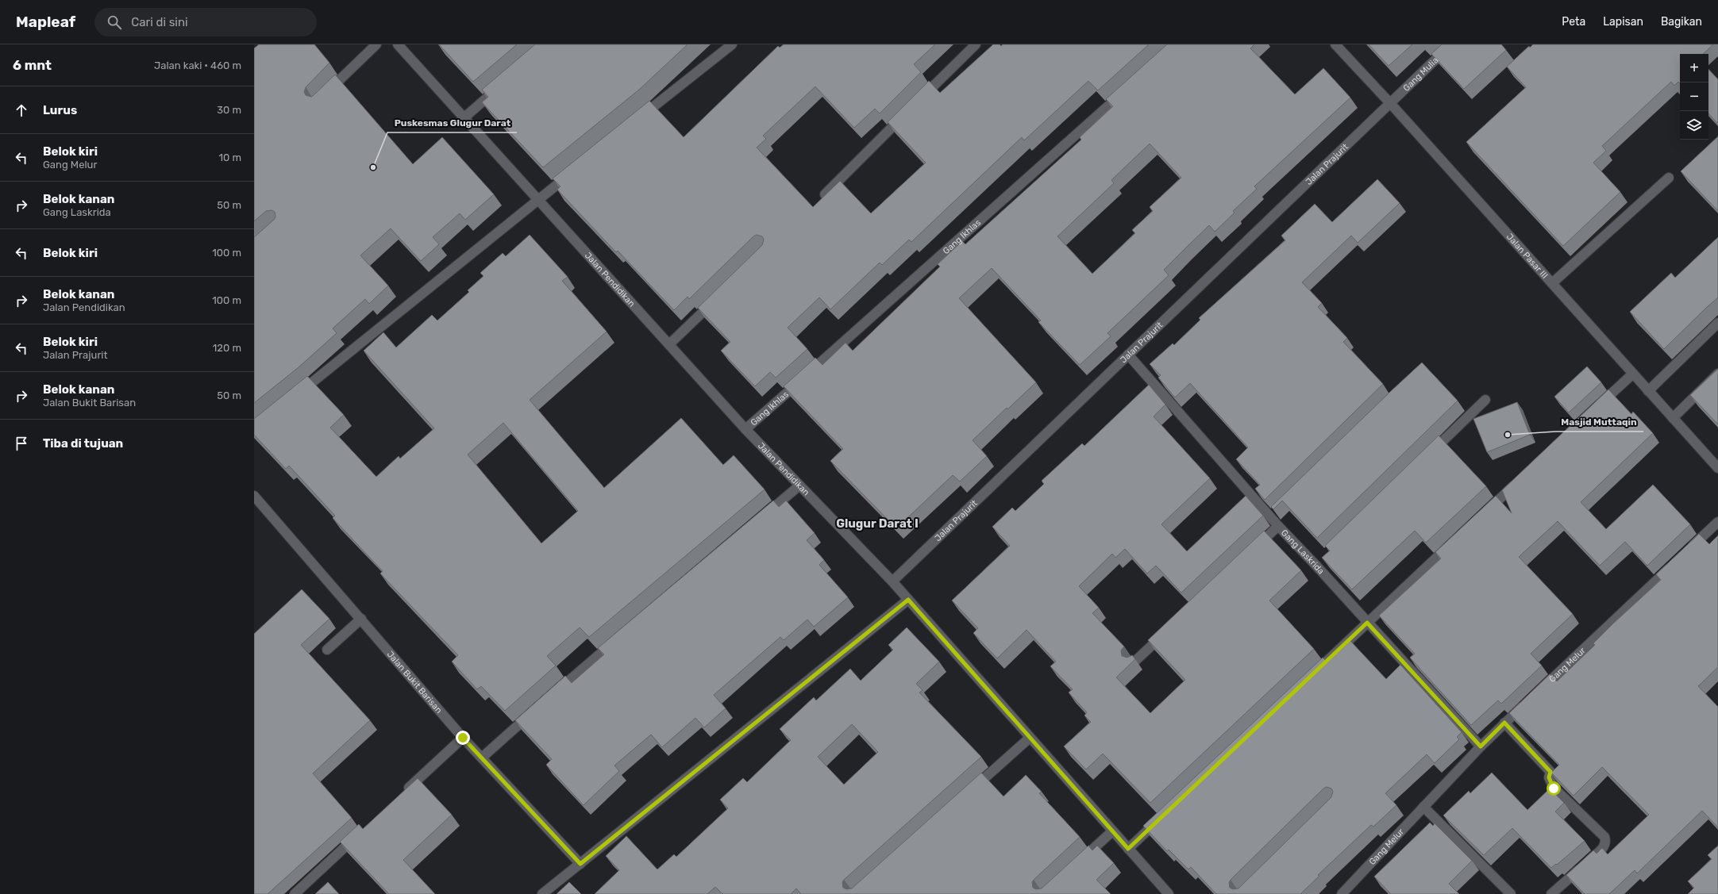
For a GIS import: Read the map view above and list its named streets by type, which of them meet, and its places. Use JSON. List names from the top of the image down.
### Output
{
  "streets": {
    "street": [
      "Gang Mulia",
      "Jalan Prajurit",
      "Gang Ikhlas",
      "Jalan Pasar III",
      "Jalan Pendidikan",
      "Gang Laskrida",
      "Gang Melur",
      "Jalan Bukit Barisan"
    ]
  },
  "crossings": [
    ["Gang Mulia", "Jalan Prajurit"],
    ["Gang Mulia", "Jalan Pasar III"],
    ["Jalan Prajurit", "Jalan Pasar III"],
    ["Jalan Prajurit", "Jalan Pendidikan"],
    ["Jalan Prajurit", "Gang Laskrida"],
    ["Gang Ikhlas", "Jalan Pendidikan"],
    ["Gang Laskrida", "Gang Melur"]
  ],
  "districts": ["Glugur Darat I"],
  "places": ["Puskesmas Glugur Darat", "Masjid Muttaqin"],
  "page": {
    "header": "Mapleaf",
    "search": "Cari di sini",
    "nav": ["Peta", "Lapisan", "Bagikan"],
    "heading": ["6 mnt", "Jalan kaki · 460 m"],
    "map_buttons": ["+", "−"],
    "list": [
      ["Lurus", "30 m"],
      ["Belok kiri", "Gang Melur", "10 m"],
      ["Belok kanan", "Gang Laskrida", "50 m"],
      ["Belok kiri", "100 m"],
      ["Belok kanan", "Jalan Pendidikan", "100 m"],
      ["Belok kiri", "Jalan Prajurit", "120 m"],
      ["Belok kanan", "Jalan Bukit Barisan", "50 m"],
      "Tiba di tujuan"
    ]
  }
}
